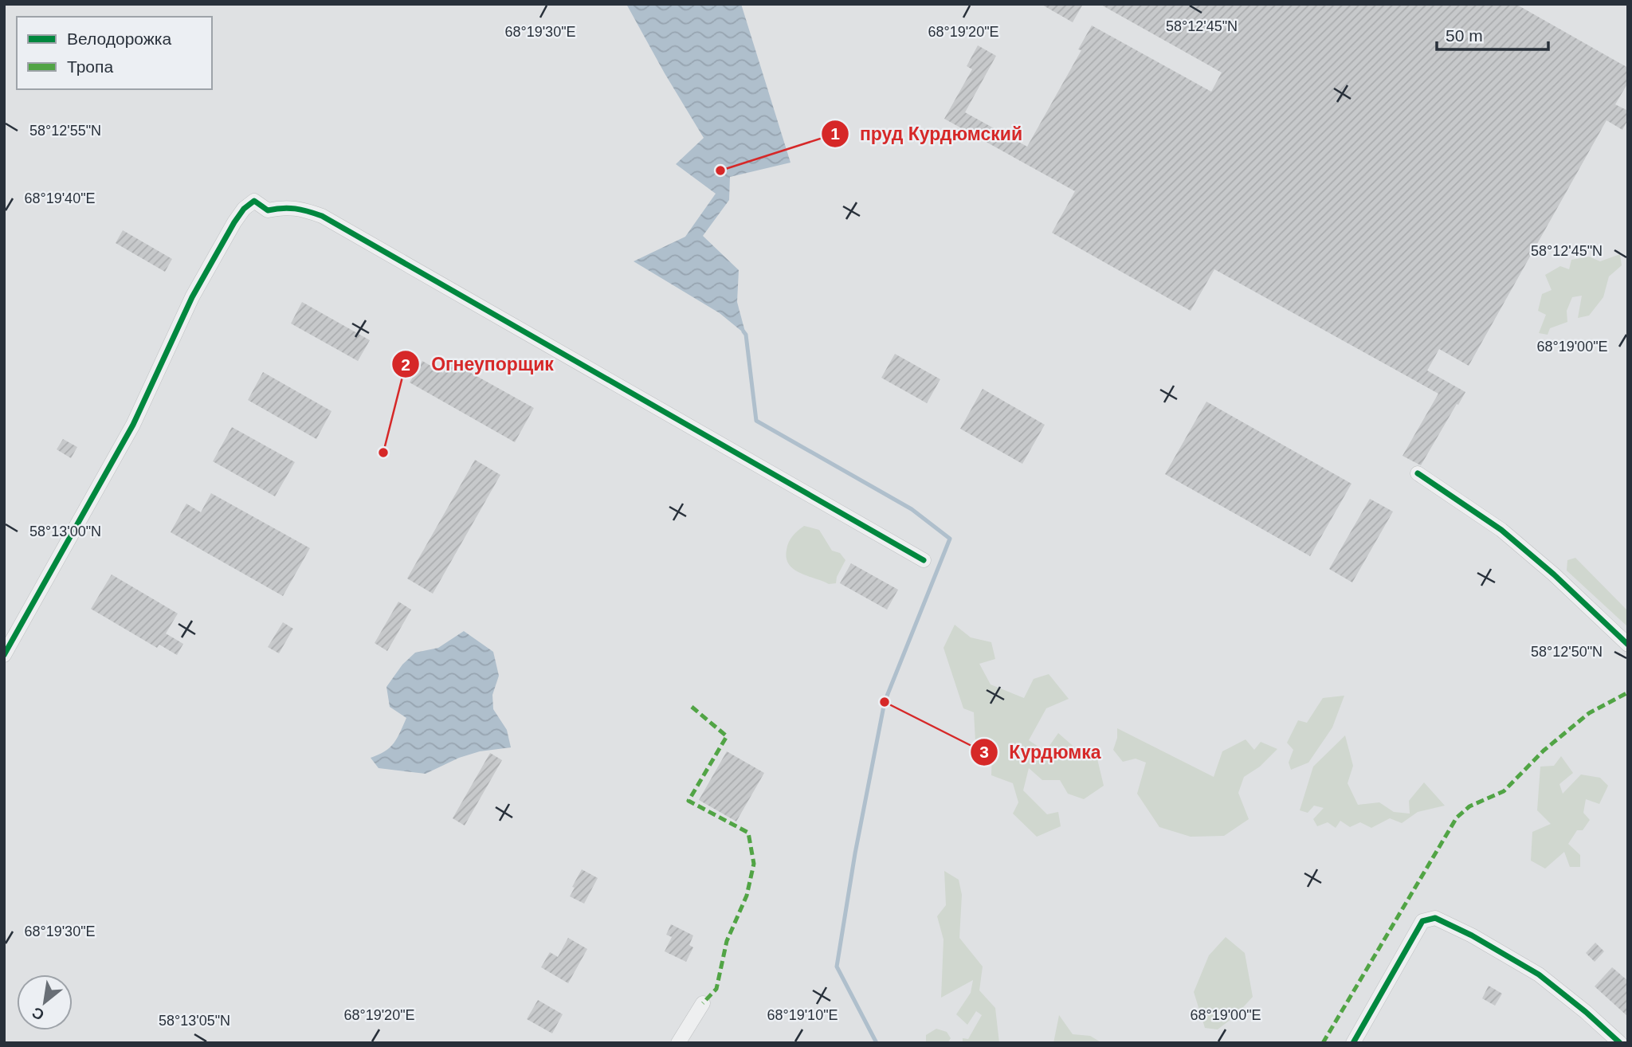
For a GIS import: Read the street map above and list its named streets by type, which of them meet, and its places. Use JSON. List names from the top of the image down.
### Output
{
  "places": ["пруд Курдюмский", "Огнеупорщик", "Курдюмка"],
  "legend": ["Велодорожка", "Тропа"],
  "scale_bar": "50 m",
  "north": "bottom left",
  "coordinates": [
    "58°12'45\"N",
    "68°19'30\"E",
    "68°19'20\"E",
    "58°12'55\"N",
    "68°19'40\"E",
    "68°19'00\"E",
    "58°13'00\"N",
    "58°12'50\"N",
    "68°19'10\"E",
    "58°13'05\"N"
  ]
}
